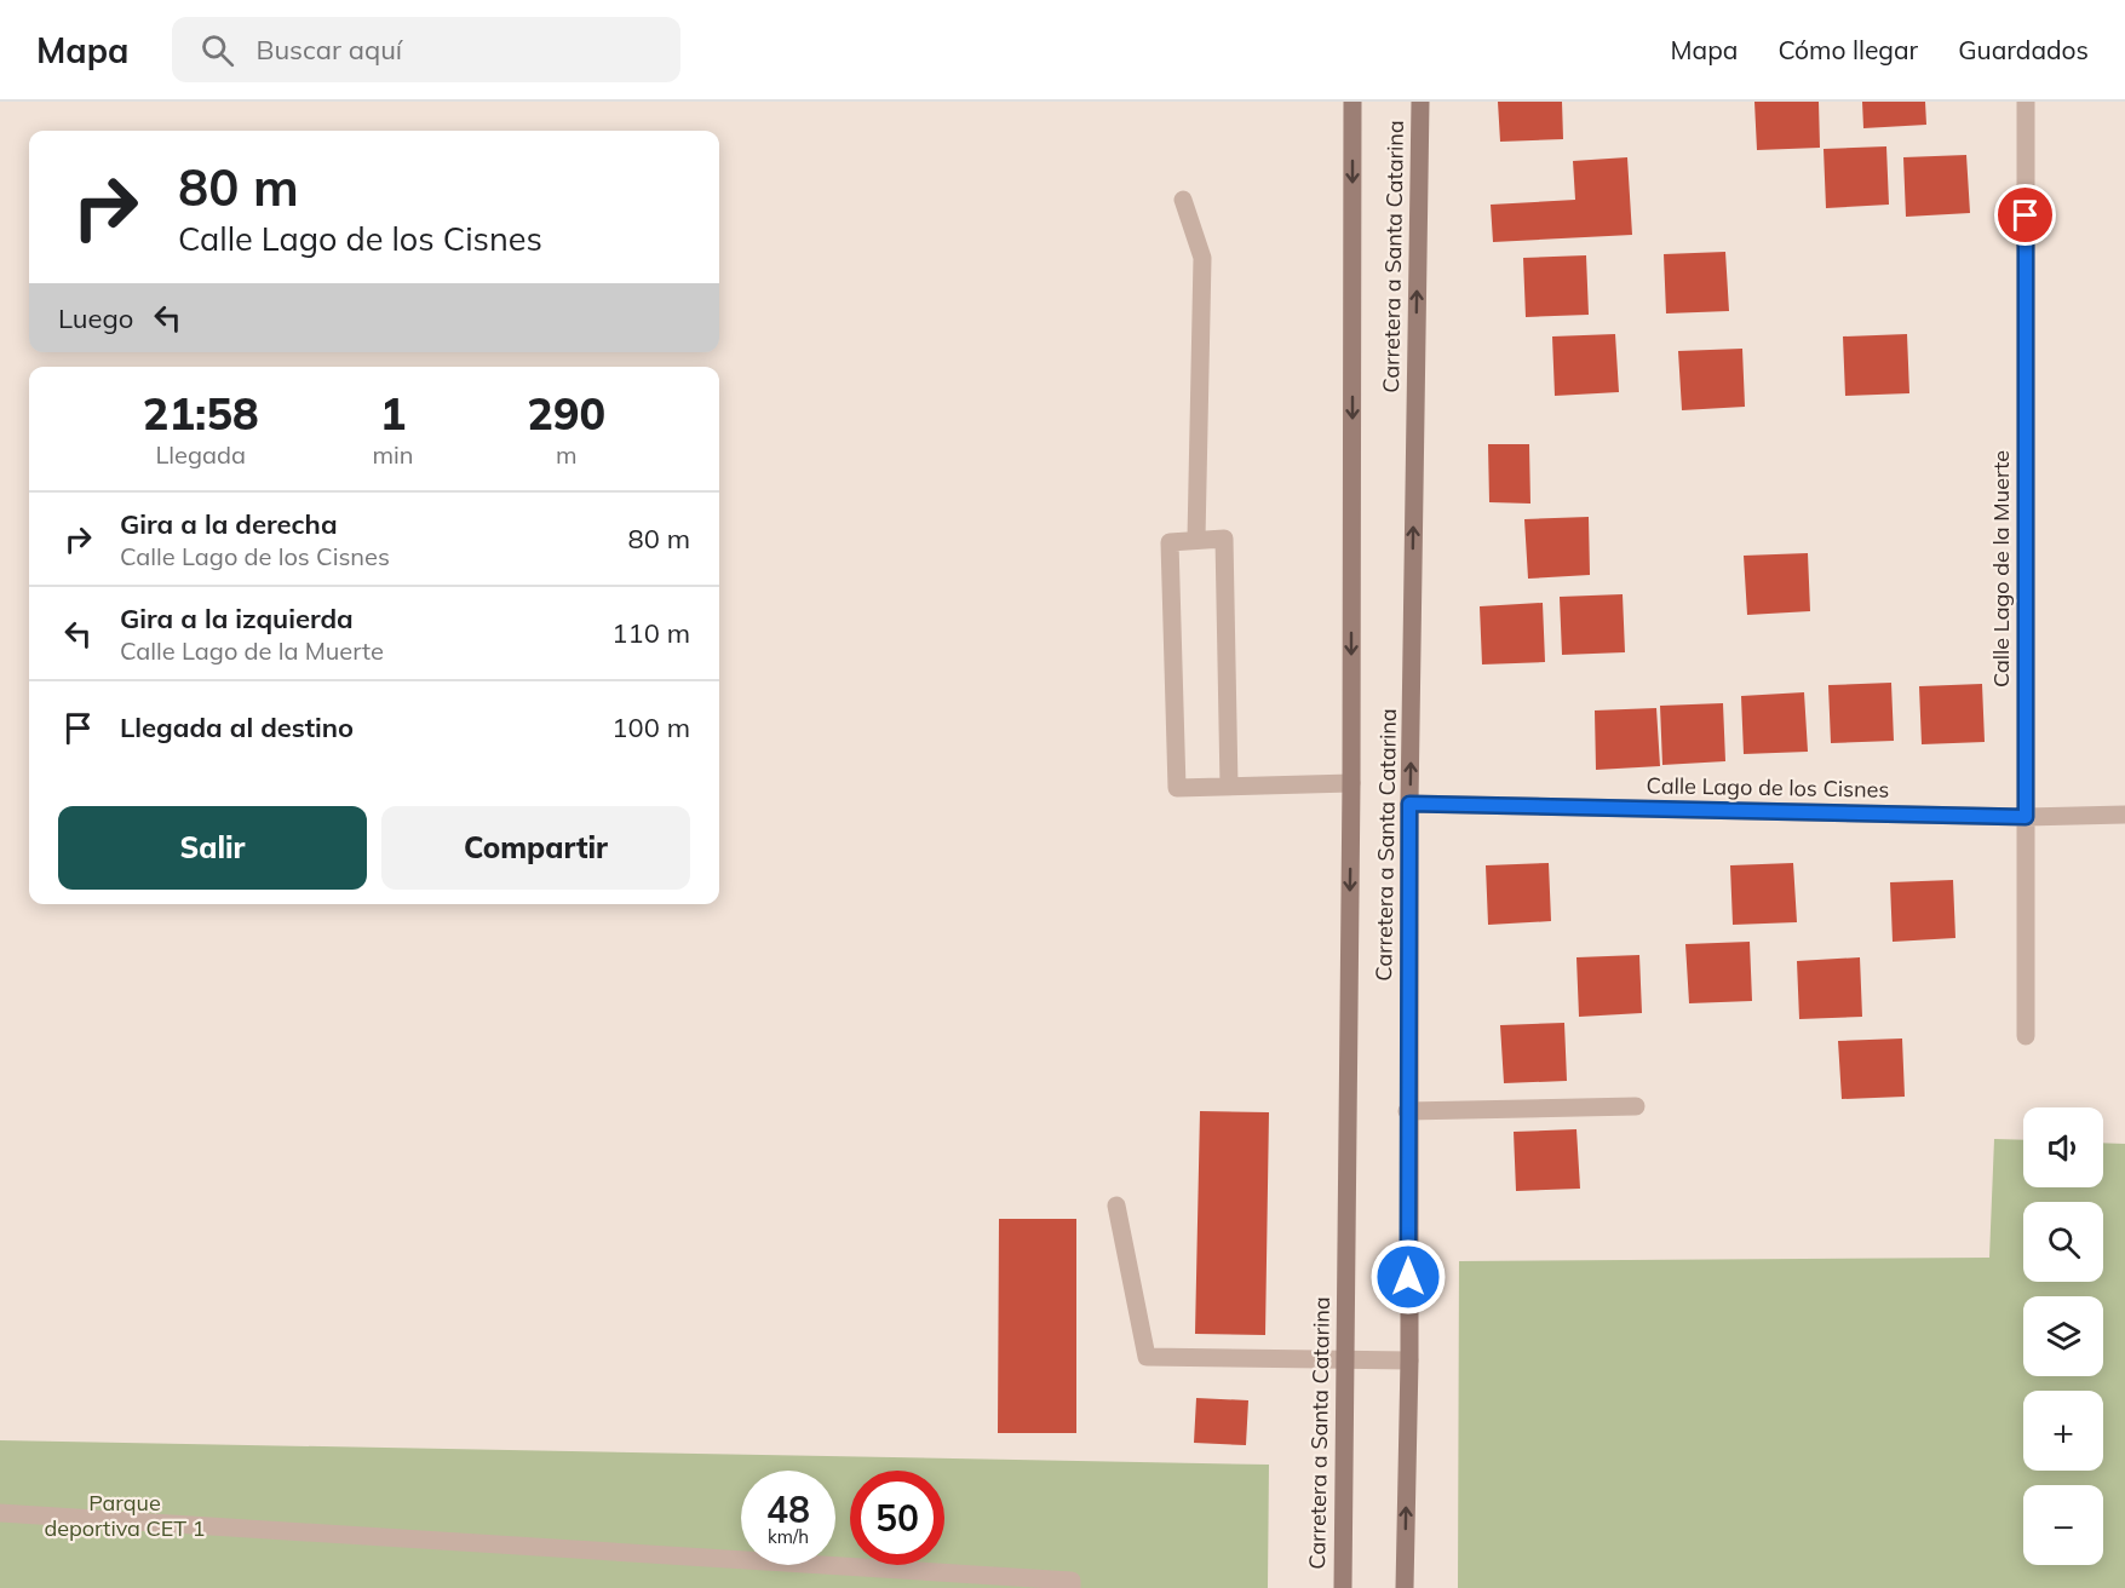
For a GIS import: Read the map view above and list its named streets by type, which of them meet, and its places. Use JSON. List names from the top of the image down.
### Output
{
  "streets": {
    "main road": ["Carretera a Santa Catarina"],
    "street": ["Calle Lago de la Muerte", "Calle Lago de los Cisnes"]
  },
  "crossings": [
    ["Carretera a Santa Catarina", "Calle Lago de los Cisnes"],
    ["Calle Lago de la Muerte", "Calle Lago de los Cisnes"]
  ],
  "parks": ["Parque deportiva CET 1"],
  "page": {
    "header": "Mapa",
    "search": "Buscar aquí",
    "nav": ["Mapa", "Cómo llegar", "Guardados"],
    "turn": ["80 m", "Calle Lago de los Cisnes"],
    "then": "Luego",
    "eta": [
      "21:58",
      "Llegada",
      "1",
      "min",
      "290",
      "m"
    ],
    "list": [
      {
        "name": "Gira a la derecha",
        "note": "Calle Lago de los Cisnes",
        "value": "80 m"
      },
      {
        "name": "Gira a la izquierda",
        "note": "Calle Lago de la Muerte",
        "value": "110 m"
      },
      {
        "name": "Llegada al destino",
        "value": "100 m"
      }
    ],
    "buttons": ["Salir", "Compartir"],
    "map_buttons": ["+", "−"],
    "speed": "48 km/h",
    "limit": "50"
  }
}
